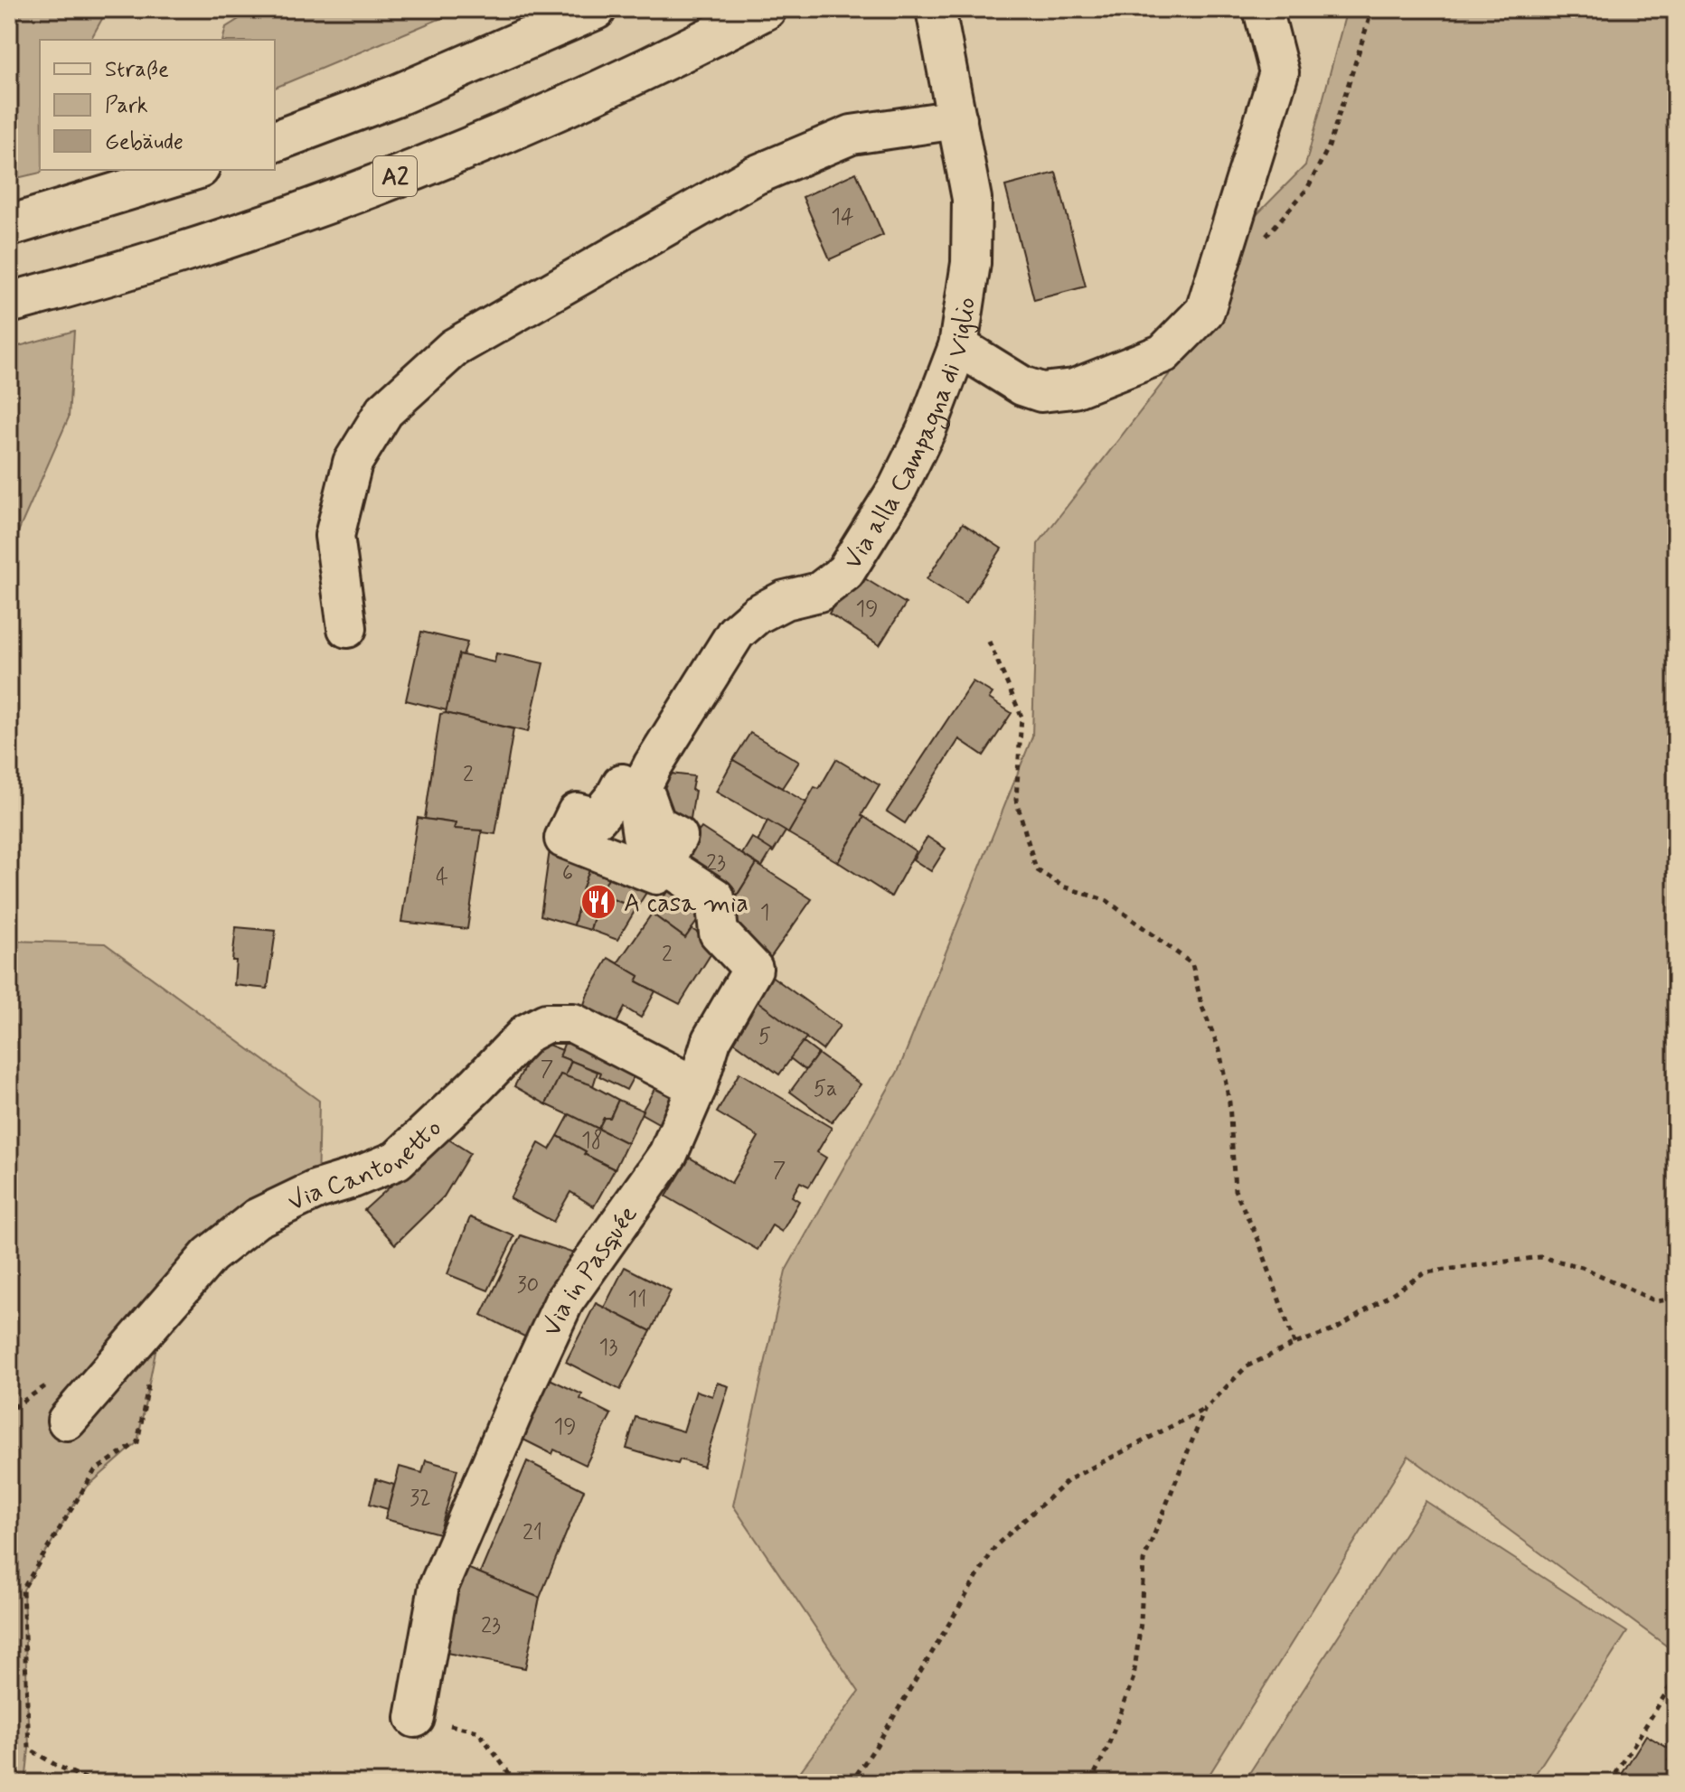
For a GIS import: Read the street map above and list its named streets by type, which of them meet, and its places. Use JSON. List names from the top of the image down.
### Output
{
  "streets": {
    "highway": ["A2"],
    "street": ["Via alla Campagna di Viglio", "Via Cantonetto", "Via in Pasquée"]
  },
  "crossings": [
    ["Via Cantonetto", "Via in Pasquée"]
  ],
  "places": {
    "restaurant": ["A casa mia"]
  },
  "house_numbers": [
    "14",
    "19",
    "2",
    "23",
    "6",
    "4",
    "1",
    "2",
    "5",
    "7",
    "5a",
    "18",
    "7",
    "30",
    "11",
    "13",
    "19",
    "32",
    "21",
    "23"
  ],
  "legend": ["Straße", "Park", "Gebäude"]
}
